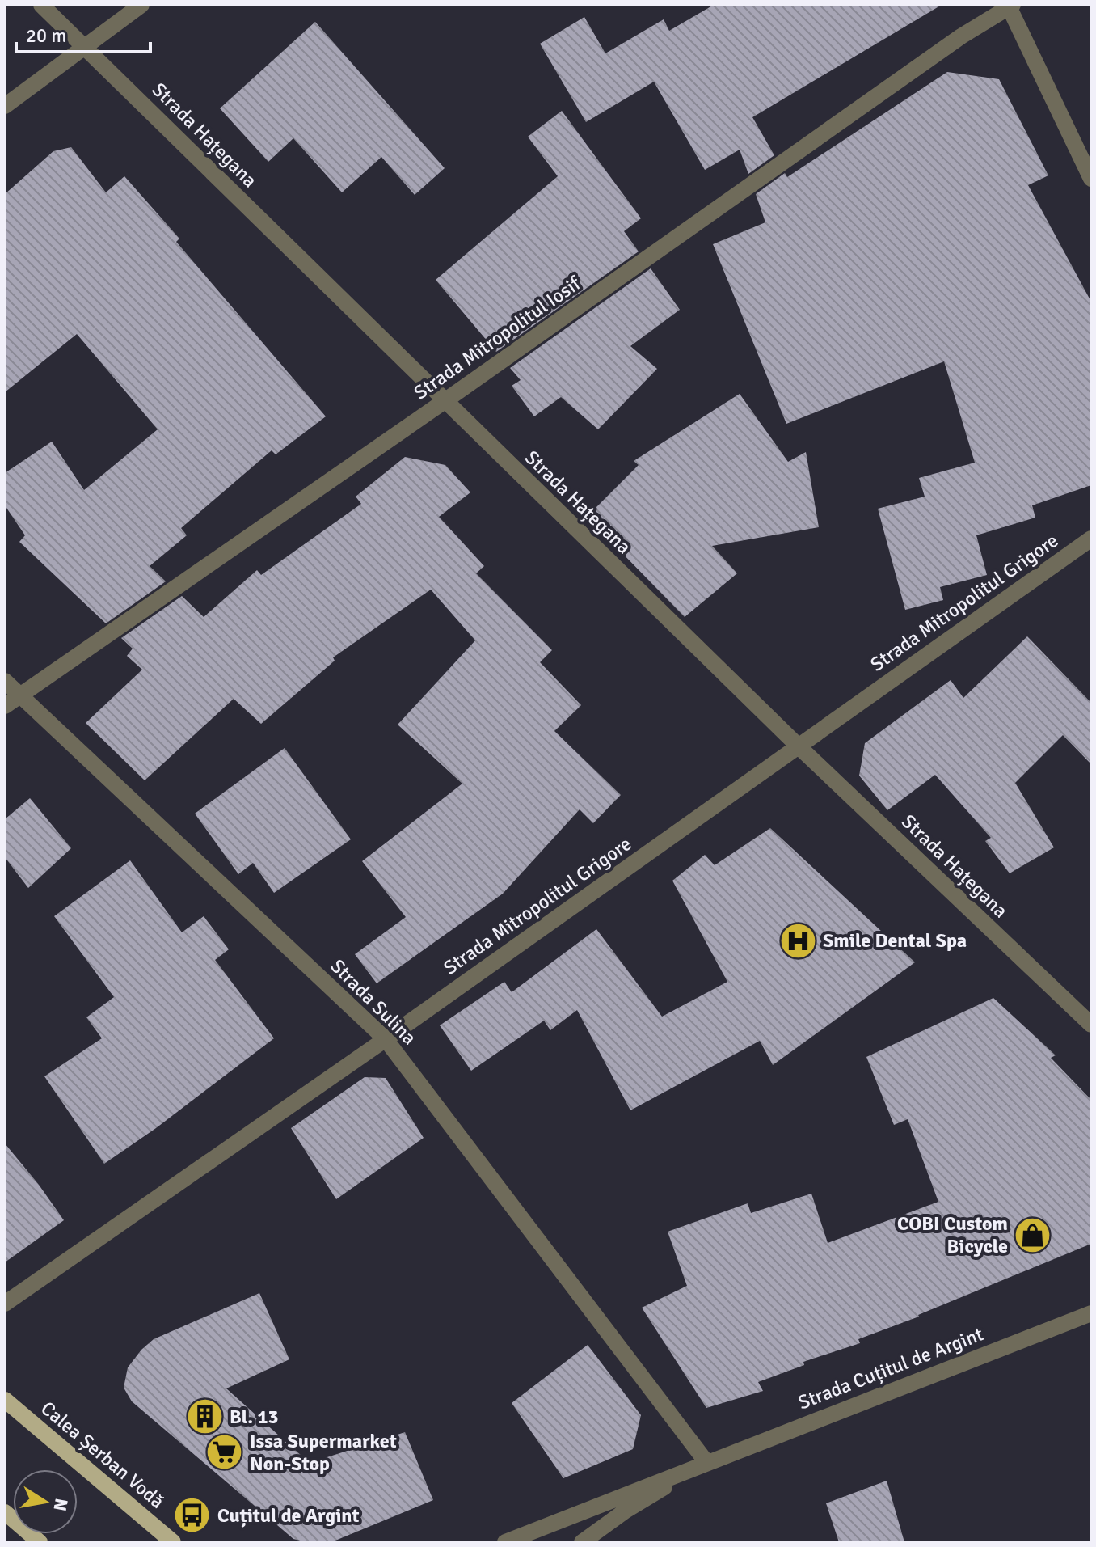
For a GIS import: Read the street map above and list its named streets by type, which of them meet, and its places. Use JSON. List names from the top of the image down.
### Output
{
  "streets": {
    "main road": ["Calea Șerban Vodă"],
    "street": [
      "Strada Hațegana",
      "Strada Mitropolitul Iosif",
      "Strada Mitropolitul Grigore",
      "Strada Sulina",
      "Strada Cuțitul de Argint"
    ]
  },
  "crossings": [
    ["Strada Hațegana", "Strada Mitropolitul Iosif"],
    ["Strada Hațegana", "Strada Mitropolitul Grigore"],
    ["Strada Mitropolitul Iosif", "Strada Sulina"],
    ["Strada Mitropolitul Grigore", "Strada Sulina"],
    ["Strada Sulina", "Strada Cuțitul de Argint"]
  ],
  "places": {
    "hospital": ["Smile Dental Spa"],
    "shop": ["COBI Custom Bicycle"],
    "building": ["Bl. 13"],
    "supermarket": ["Issa Supermarket Non-Stop"],
    "bus stop": ["Cuțitul de Argint"]
  },
  "scale_bar": "20 m",
  "north": "right"
}
